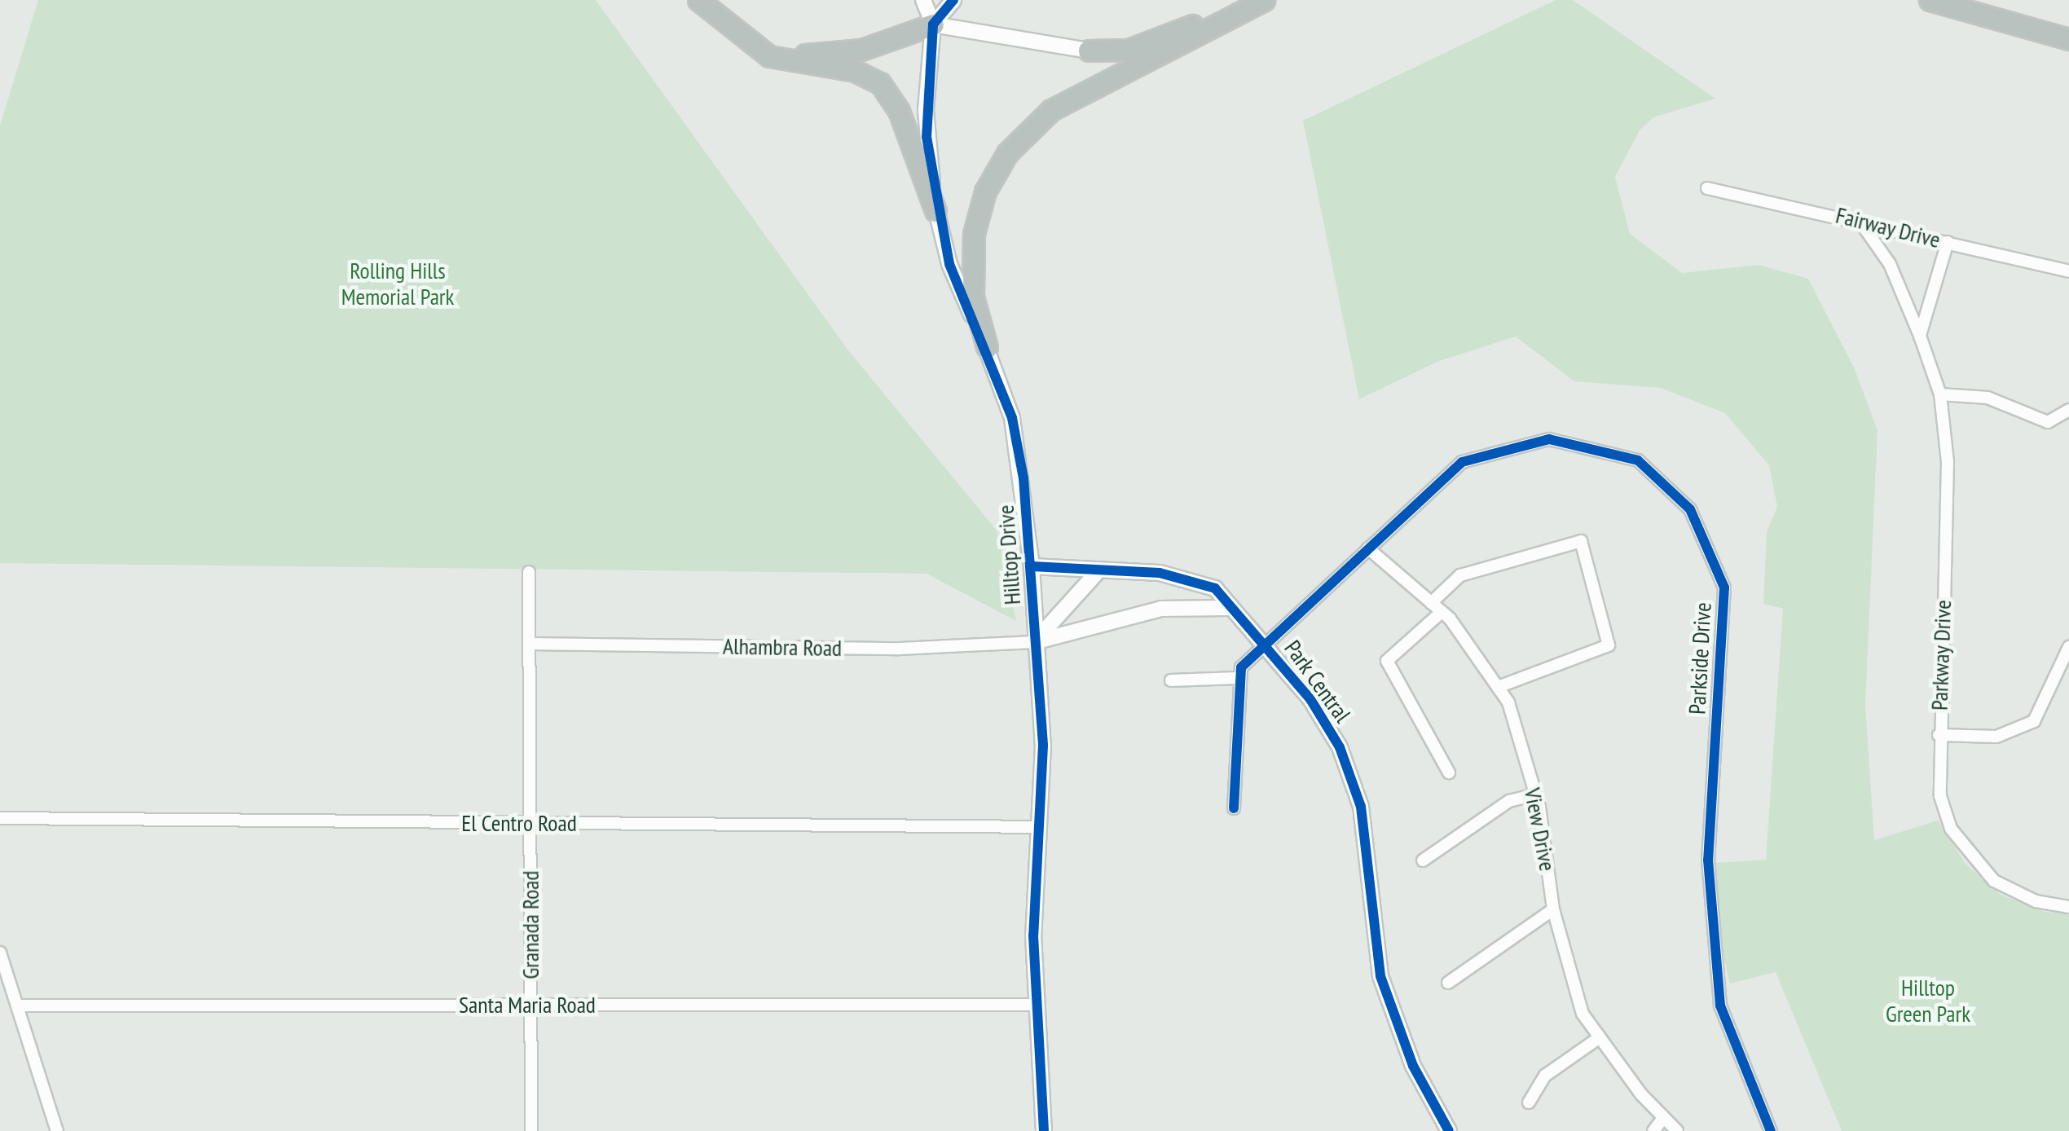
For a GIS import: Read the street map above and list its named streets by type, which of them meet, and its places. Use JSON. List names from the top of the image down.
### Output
{
  "streets": {
    "street": [
      "Fairway Drive",
      "Hilltop Drive",
      "Alhambra Road",
      "Parkway Drive",
      "Parkside Drive",
      "Park Central",
      "El Centro Road",
      "View Drive",
      "Granada Road",
      "Santa Maria Road"
    ]
  },
  "crossings": [
    ["Fairway Drive", "Parkway Drive"],
    ["Hilltop Drive", "Alhambra Road"],
    ["Hilltop Drive", "Park Central"],
    ["Hilltop Drive", "El Centro Road"],
    ["Hilltop Drive", "Santa Maria Road"],
    ["Alhambra Road", "Granada Road"],
    ["Parkside Drive", "Park Central"],
    ["Parkside Drive", "View Drive"],
    ["El Centro Road", "Granada Road"],
    ["Granada Road", "Santa Maria Road"]
  ],
  "parks": ["Rolling Hills Memorial Park", "Hilltop Green Park"]
}
